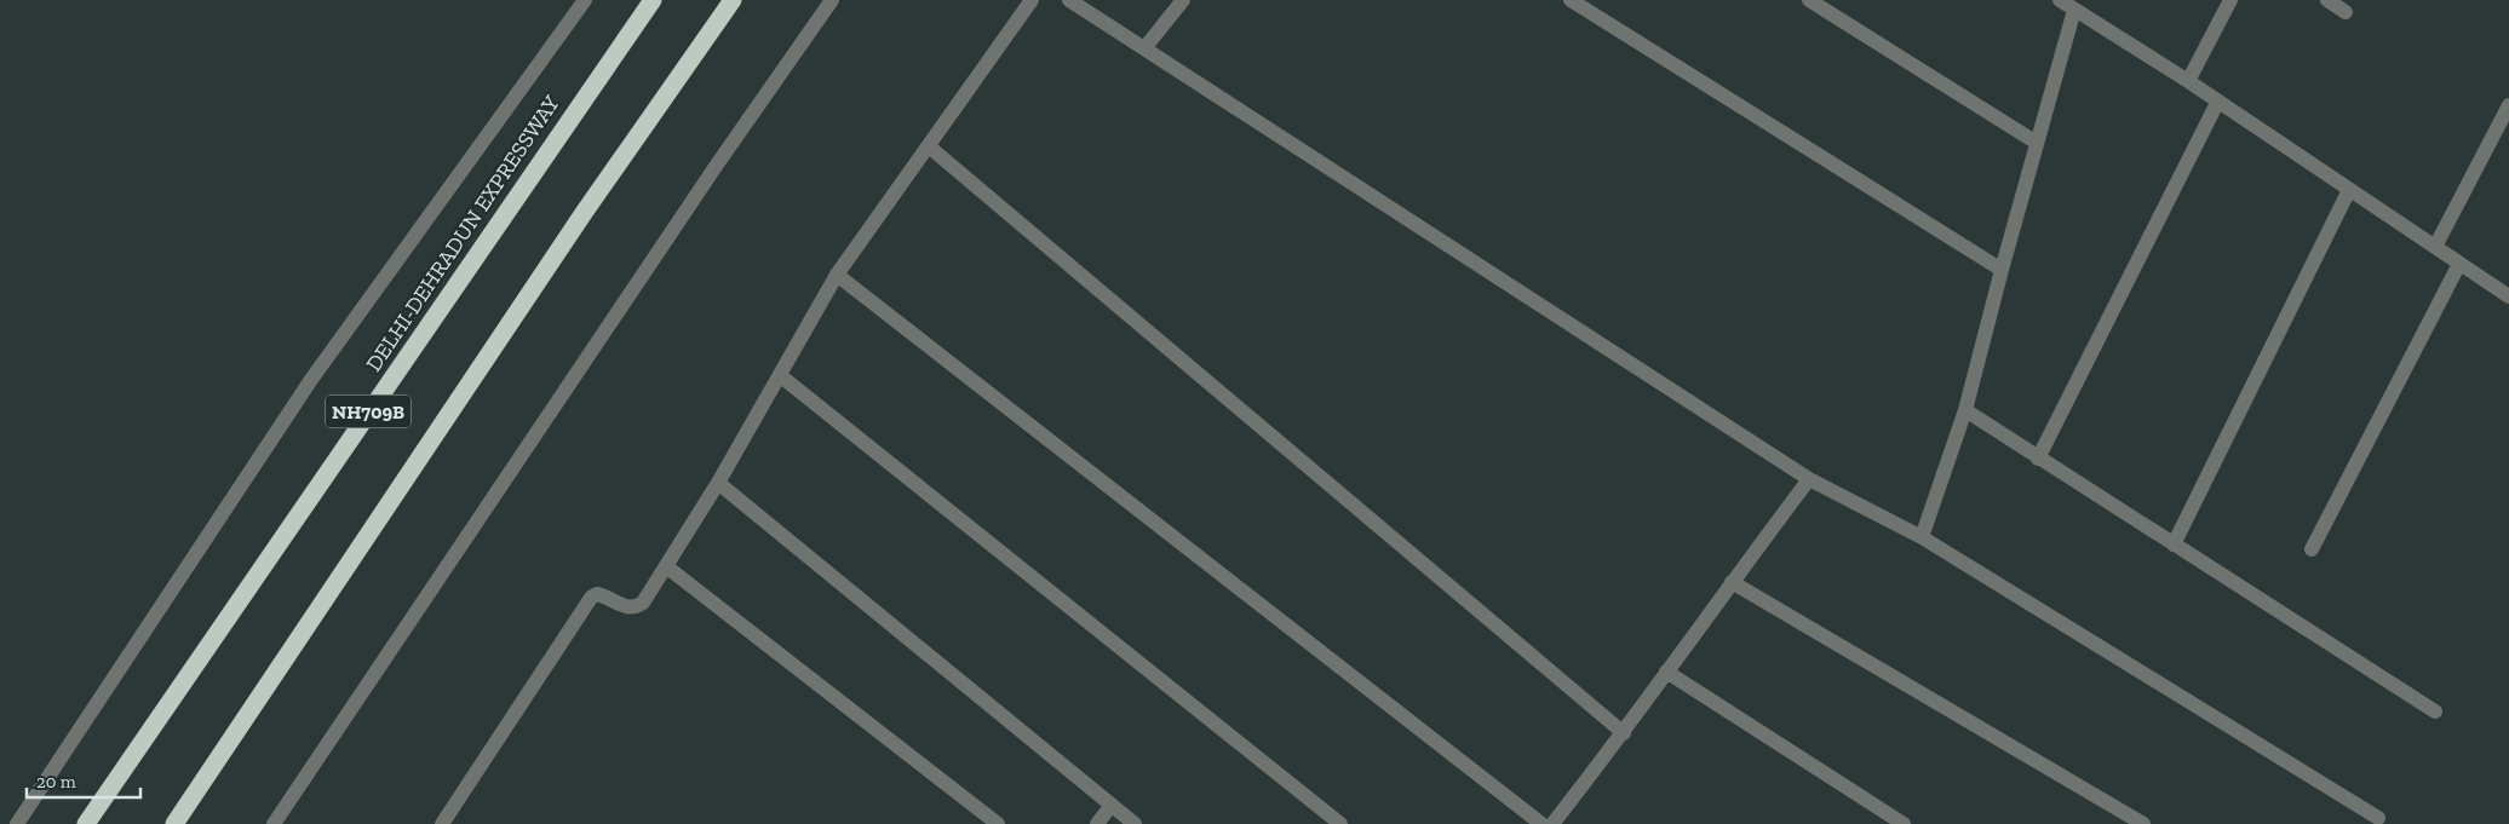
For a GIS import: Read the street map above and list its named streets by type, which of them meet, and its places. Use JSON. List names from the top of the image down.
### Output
{
  "streets": {
    "highway": ["DELHI-DEHRADUN EXPRESSWAY", "NH709B"]
  },
  "scale_bar": "20 m"
}
